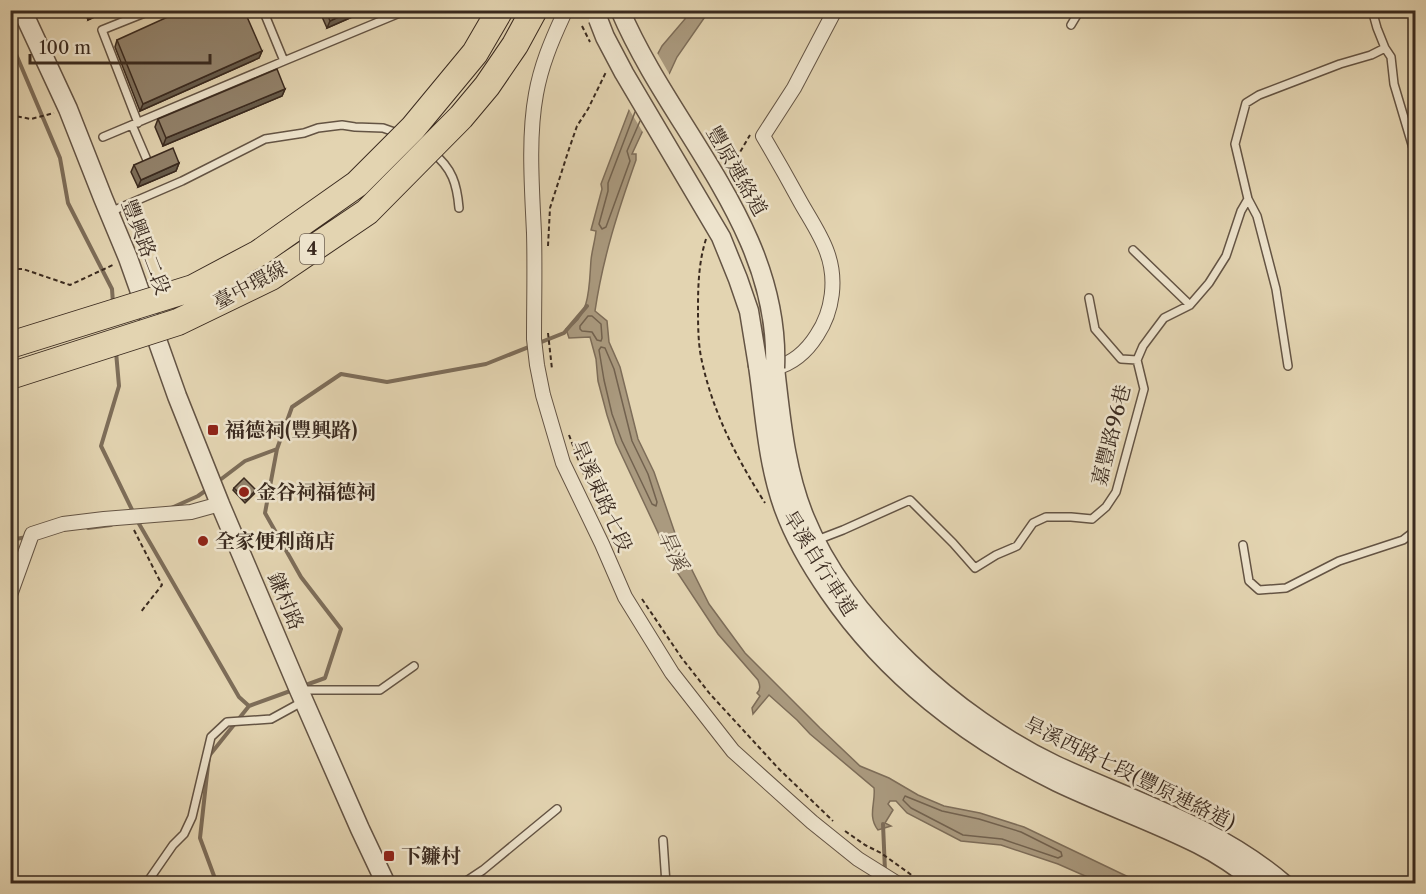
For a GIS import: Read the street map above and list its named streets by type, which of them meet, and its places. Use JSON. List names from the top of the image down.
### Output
{
  "streets": {
    "highway": ["4", "臺中環線"],
    "street": [
      "豐原連絡道",
      "豐興路二段",
      "旱溪東路七段",
      "鎌村路",
      "旱溪西路七段(豐原連絡道)"
    ],
    "lane": ["嘉豐路96巷"],
    "path": ["旱溪自行車道"]
  },
  "crossings": [
    ["豐原連絡道", "旱溪西路七段(豐原連絡道)"],
    ["豐興路二段", "鎌村路"],
    ["嘉豐路96巷", "旱溪西路七段(豐原連絡道)"]
  ],
  "water": ["旱溪"],
  "places": {
    "transit": ["福德祠(豐興路)", "下鐮村"],
    "other": ["金谷祠福德祠", "全家便利商店"]
  },
  "scale_bar": "100 m"
}
